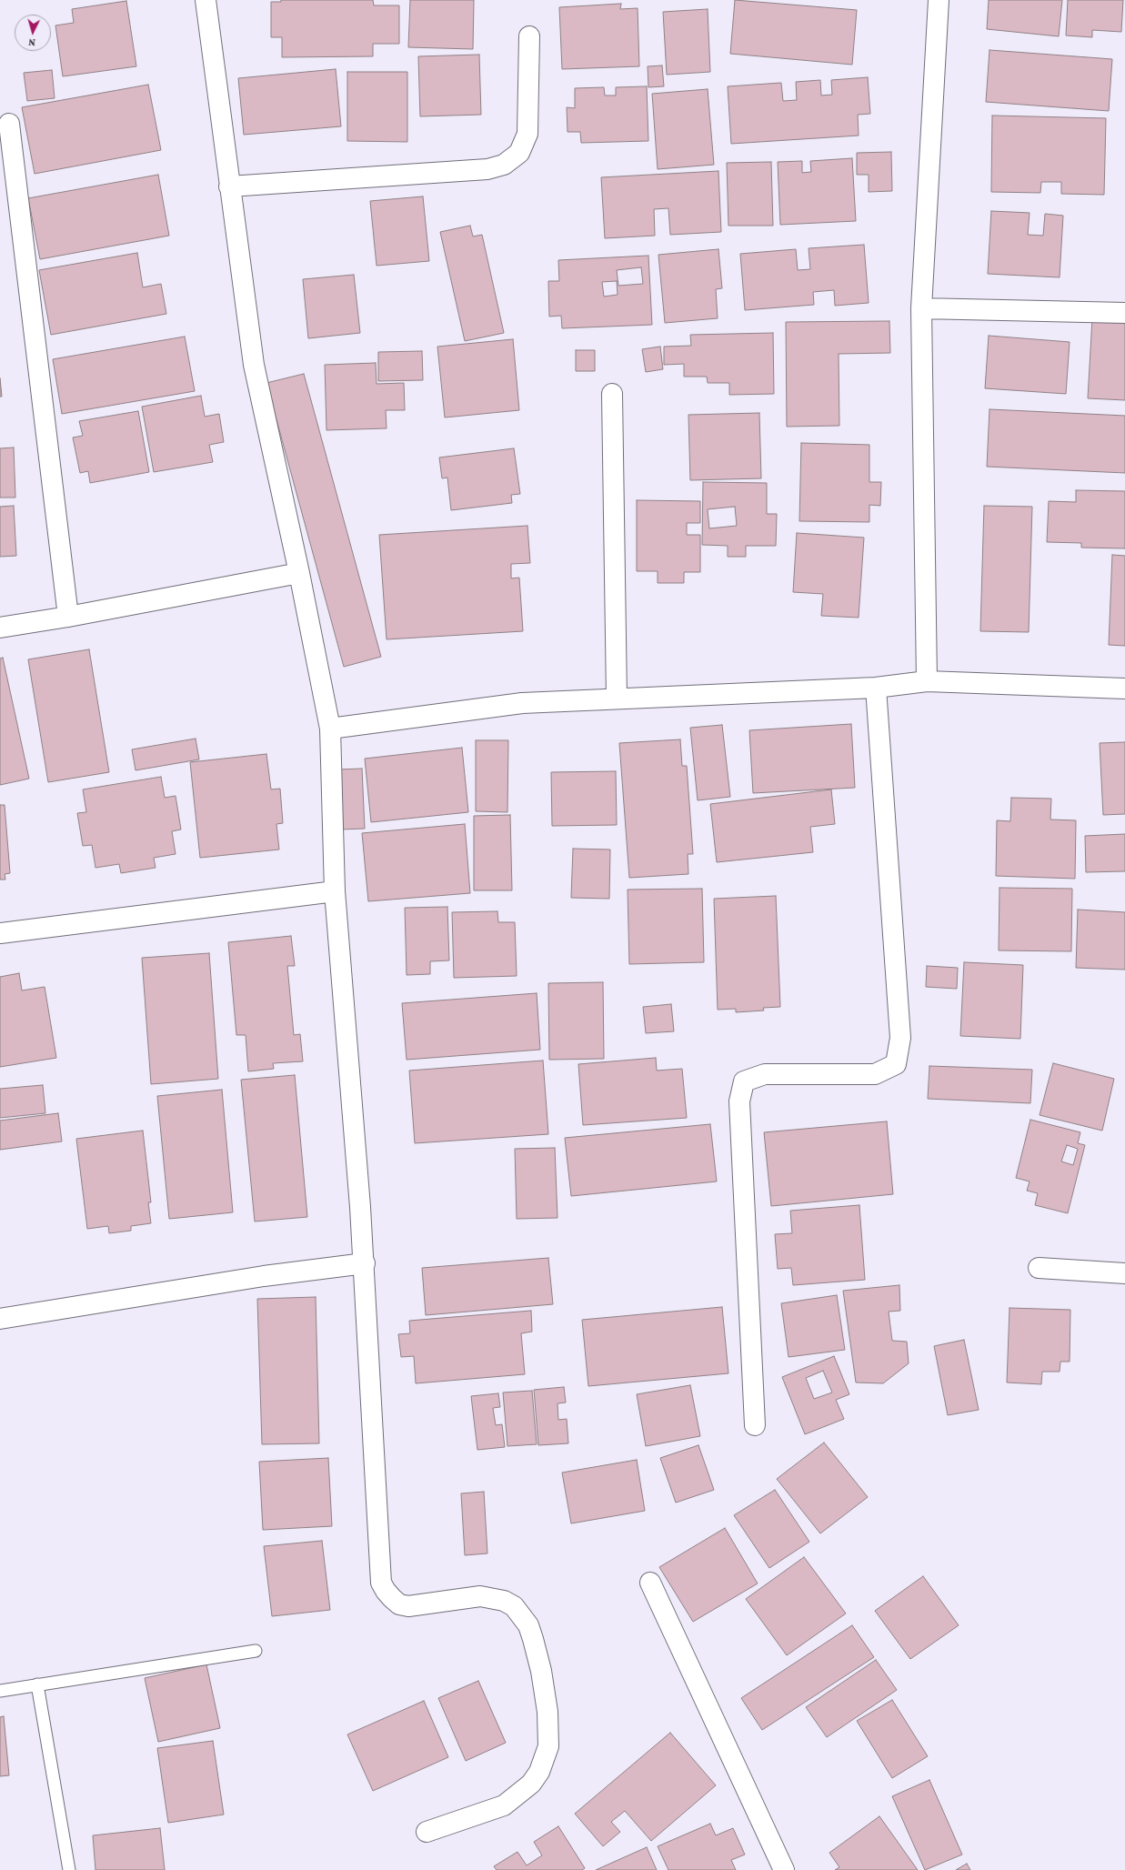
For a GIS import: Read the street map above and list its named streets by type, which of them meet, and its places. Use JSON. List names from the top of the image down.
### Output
{
  "north": "bottom"
}
